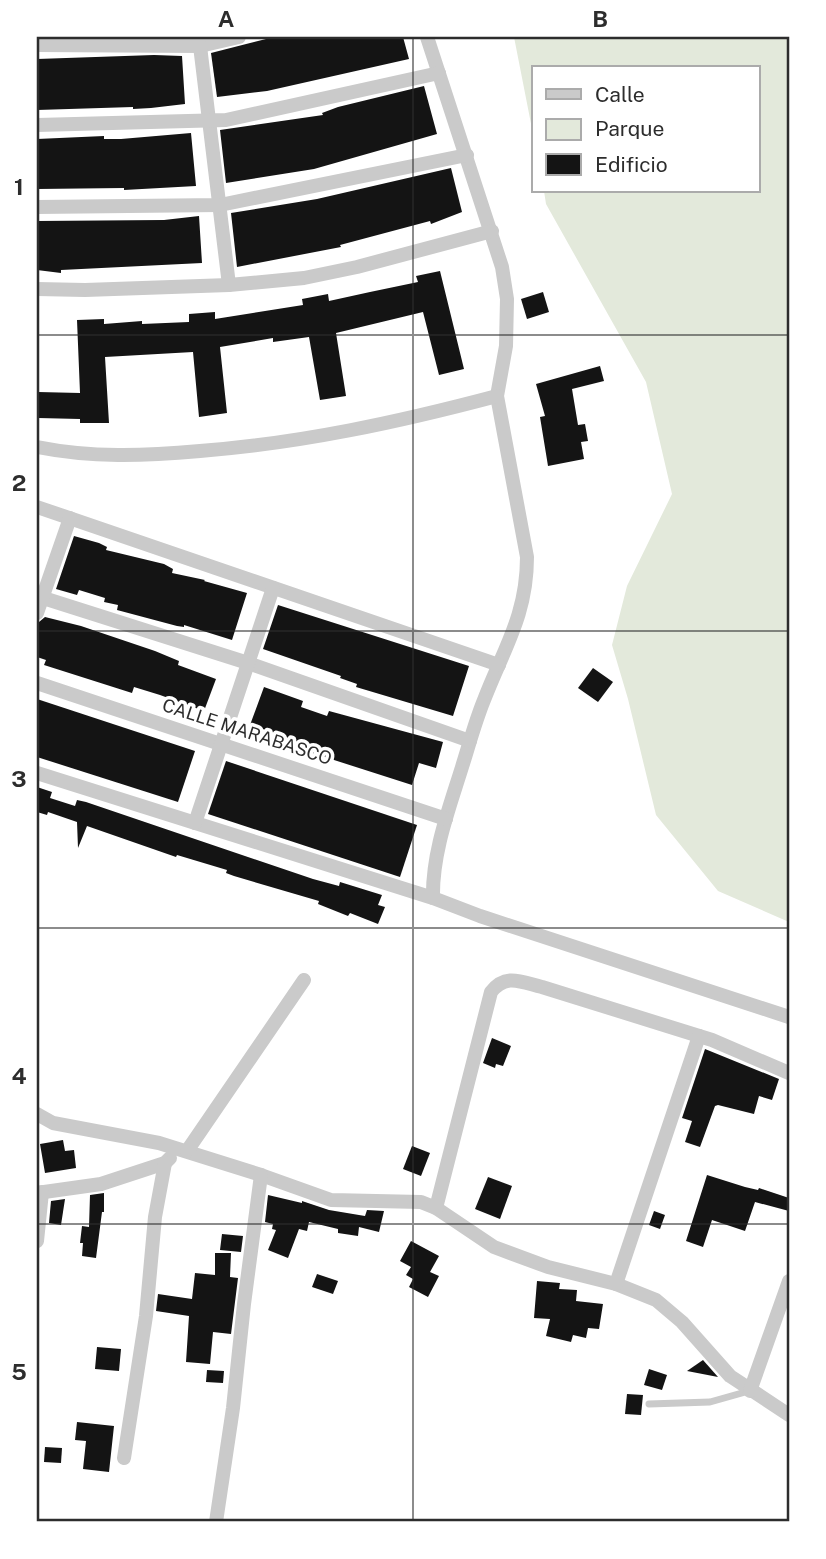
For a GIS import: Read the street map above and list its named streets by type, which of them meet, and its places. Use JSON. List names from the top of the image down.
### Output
{
  "streets": {
    "street": ["CALLE MARABASCO"]
  },
  "legend": ["Calle", "Parque", "Edificio"],
  "grid": {
    "columns": ["A", "B"],
    "rows": [
      "1",
      "2",
      "3",
      "4",
      "5"
    ]
  }
}
